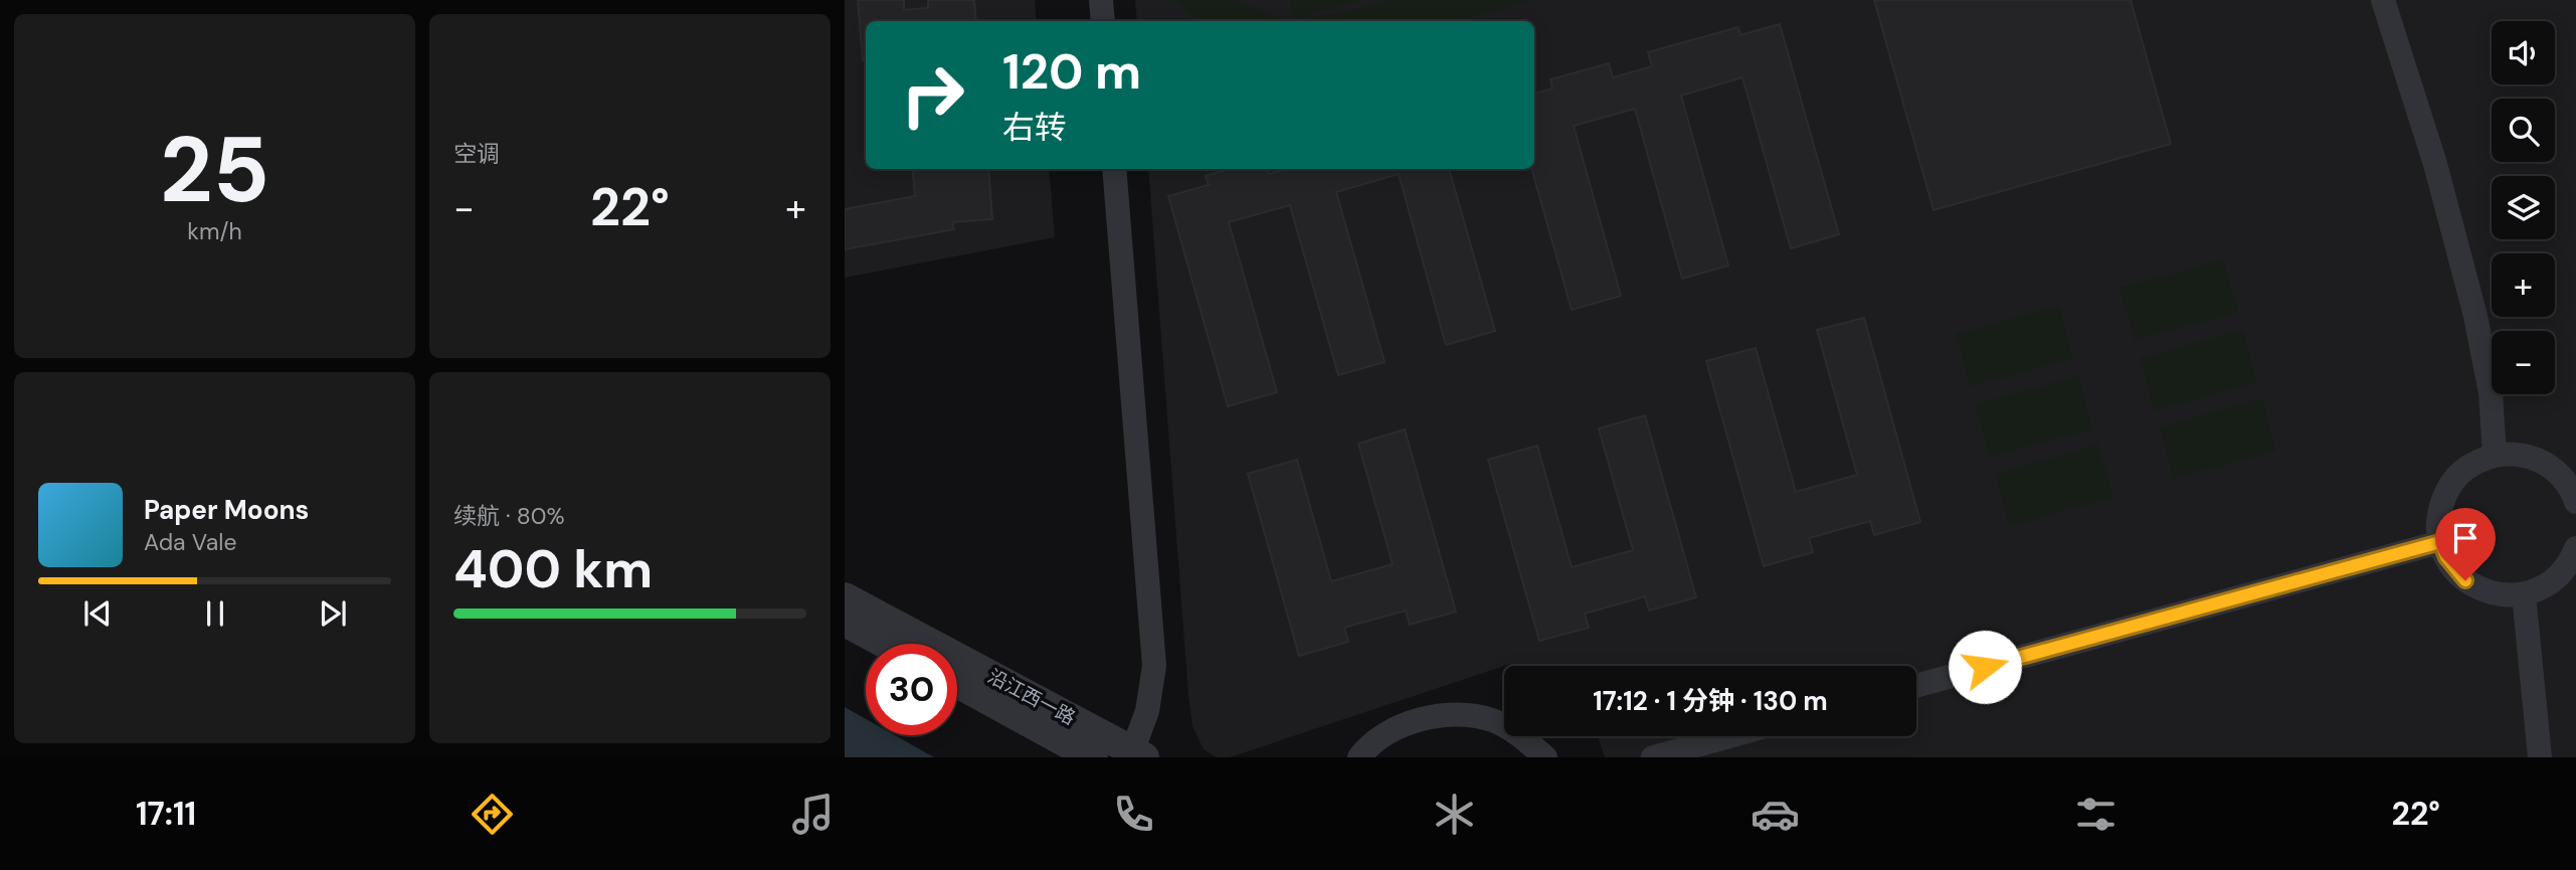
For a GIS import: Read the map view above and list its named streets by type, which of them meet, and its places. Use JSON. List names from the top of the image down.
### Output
{
  "streets": {
    "street": ["沿江西一路"]
  },
  "page": {
    "tile": [
      ["25", "km/h"],
      "空调",
      ["续航 · 80%", "400 km"]
    ],
    "map_buttons": ["+", "−"],
    "turn": ["120 m", "右转"],
    "heat": ["−", "22°", "+"],
    "song": ["Paper Moons", "Ada Vale"],
    "limit": "30",
    "trip": "17:12 · 1 分钟 · 130 m",
    "tabs": ["17:11", "22°"]
  }
}
